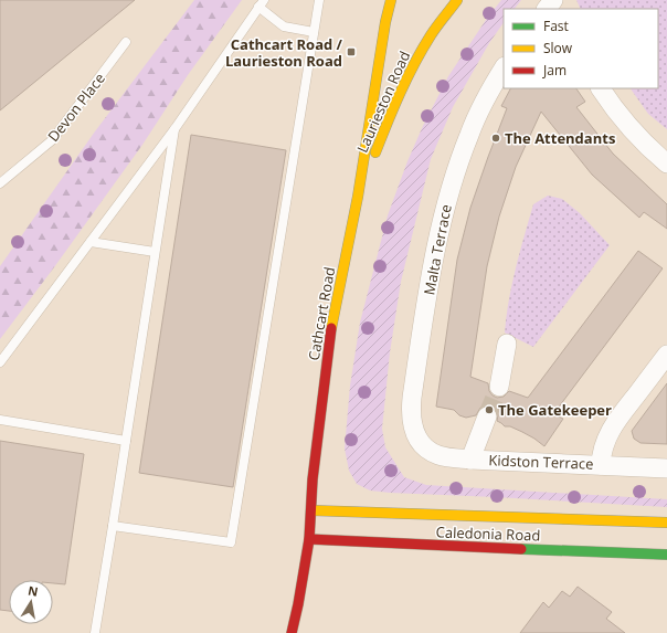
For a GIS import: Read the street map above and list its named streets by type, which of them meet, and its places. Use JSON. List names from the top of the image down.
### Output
{
  "streets": {
    "main road": ["Laurieston Road", "Cathcart Road", "Caledonia Road"],
    "street": ["Malta Terrace", "Kidston Terrace"],
    "lane": ["Devon Place"]
  },
  "crossings": [
    ["Laurieston Road", "Cathcart Road"],
    ["Malta Terrace", "Kidston Terrace"],
    ["Cathcart Road", "Caledonia Road"]
  ],
  "places": {
    "transit": ["Cathcart Road / Laurieston Road"],
    "other": ["The Attendants", "The Gatekeeper"]
  },
  "legend": ["Fast", "Slow", "Jam"],
  "north": "top"
}
